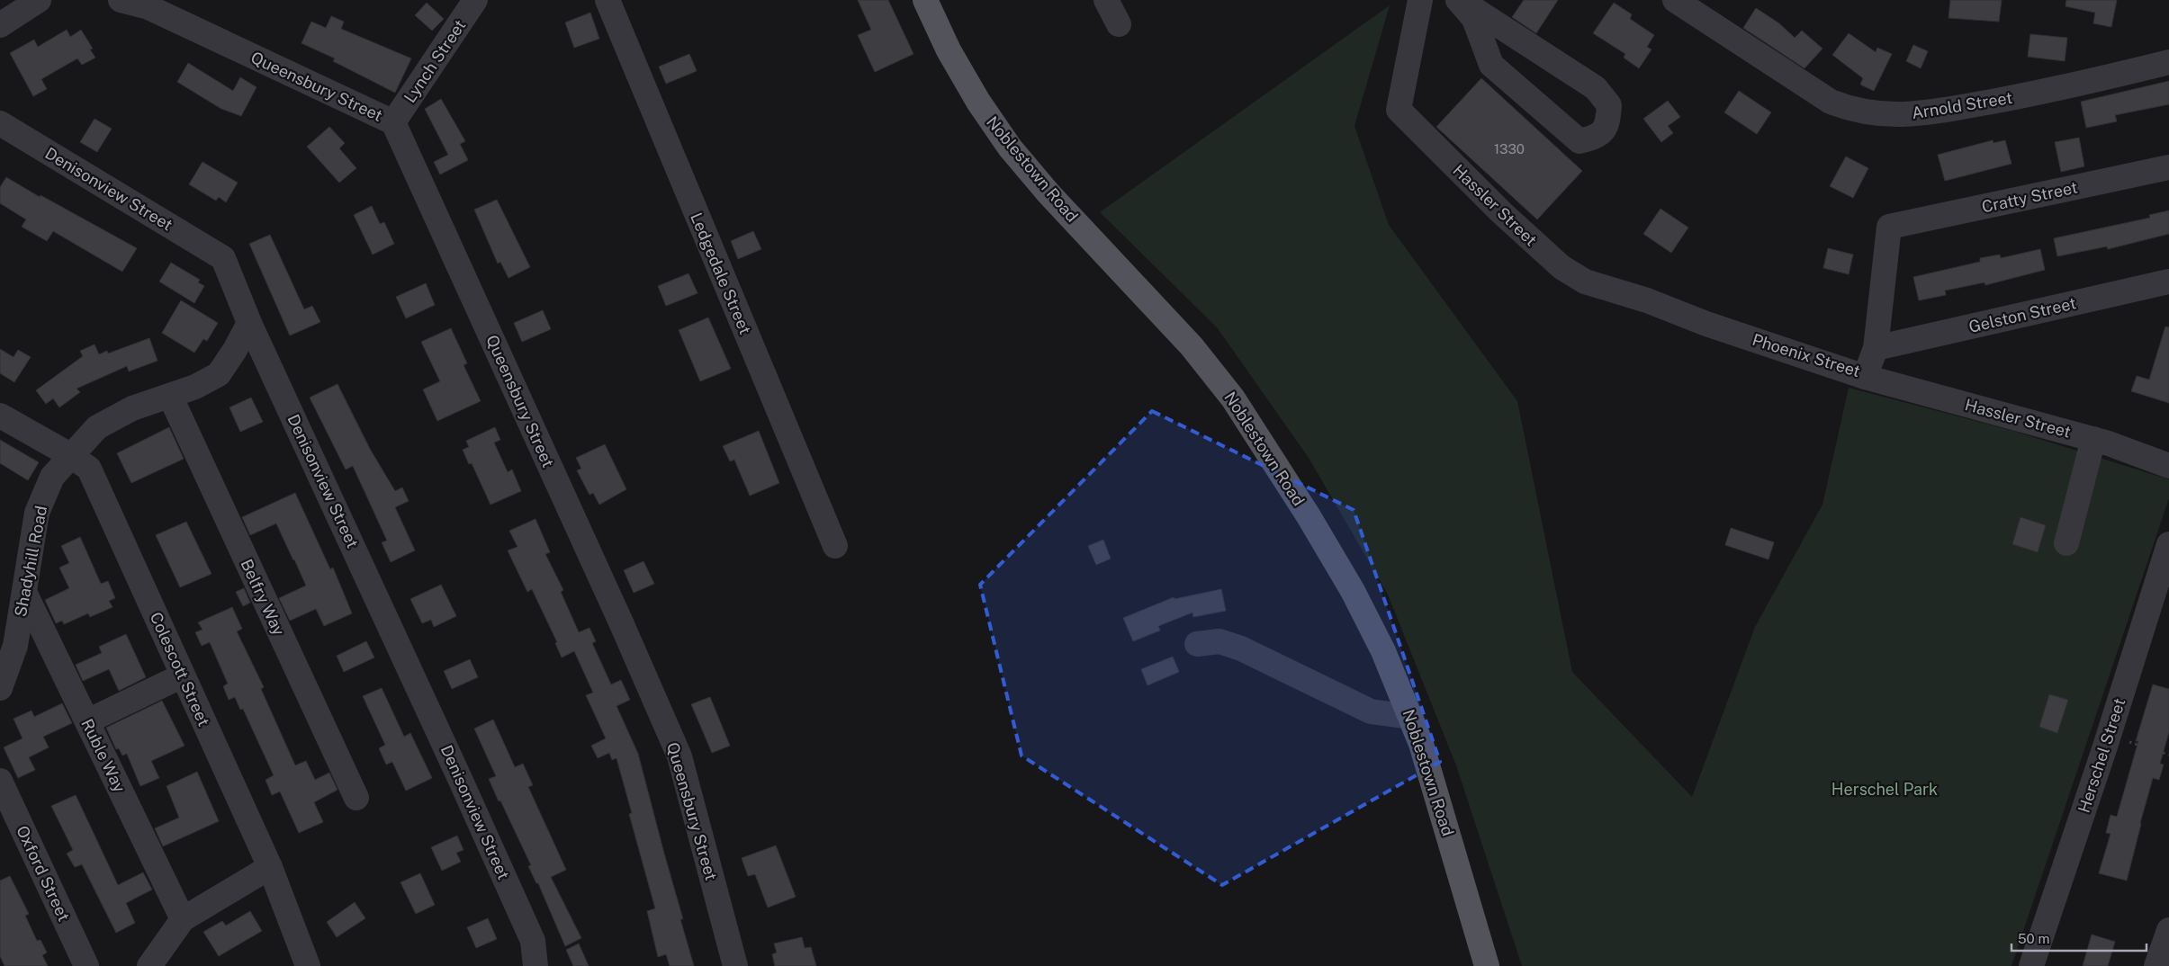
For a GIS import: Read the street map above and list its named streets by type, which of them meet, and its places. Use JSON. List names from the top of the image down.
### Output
{
  "streets": {
    "main road": ["Noblestown Road"],
    "street": [
      "Lynch Street",
      "Queensbury Street",
      "Arnold Street",
      "Denisonview Street",
      "Cratty Street",
      "Hassler Street",
      "Ledgedale Street",
      "Gelston Street",
      "Phoenix Street",
      "Shadyhill Road",
      "Belfry Way",
      "Colescott Street",
      "Ruble Way",
      "Herschel Street",
      "Oxford Street"
    ]
  },
  "crossings": [
    ["Lynch Street", "Queensbury Street"],
    ["Denisonview Street", "Shadyhill Road"],
    ["Cratty Street", "Phoenix Street"],
    ["Hassler Street", "Phoenix Street"],
    ["Gelston Street", "Phoenix Street"],
    ["Shadyhill Road", "Belfry Way"],
    ["Shadyhill Road", "Colescott Street"],
    ["Shadyhill Road", "Ruble Way"]
  ],
  "parks": ["Herschel Park"],
  "house_numbers": ["1330"],
  "scale_bar": "50 m"
}
